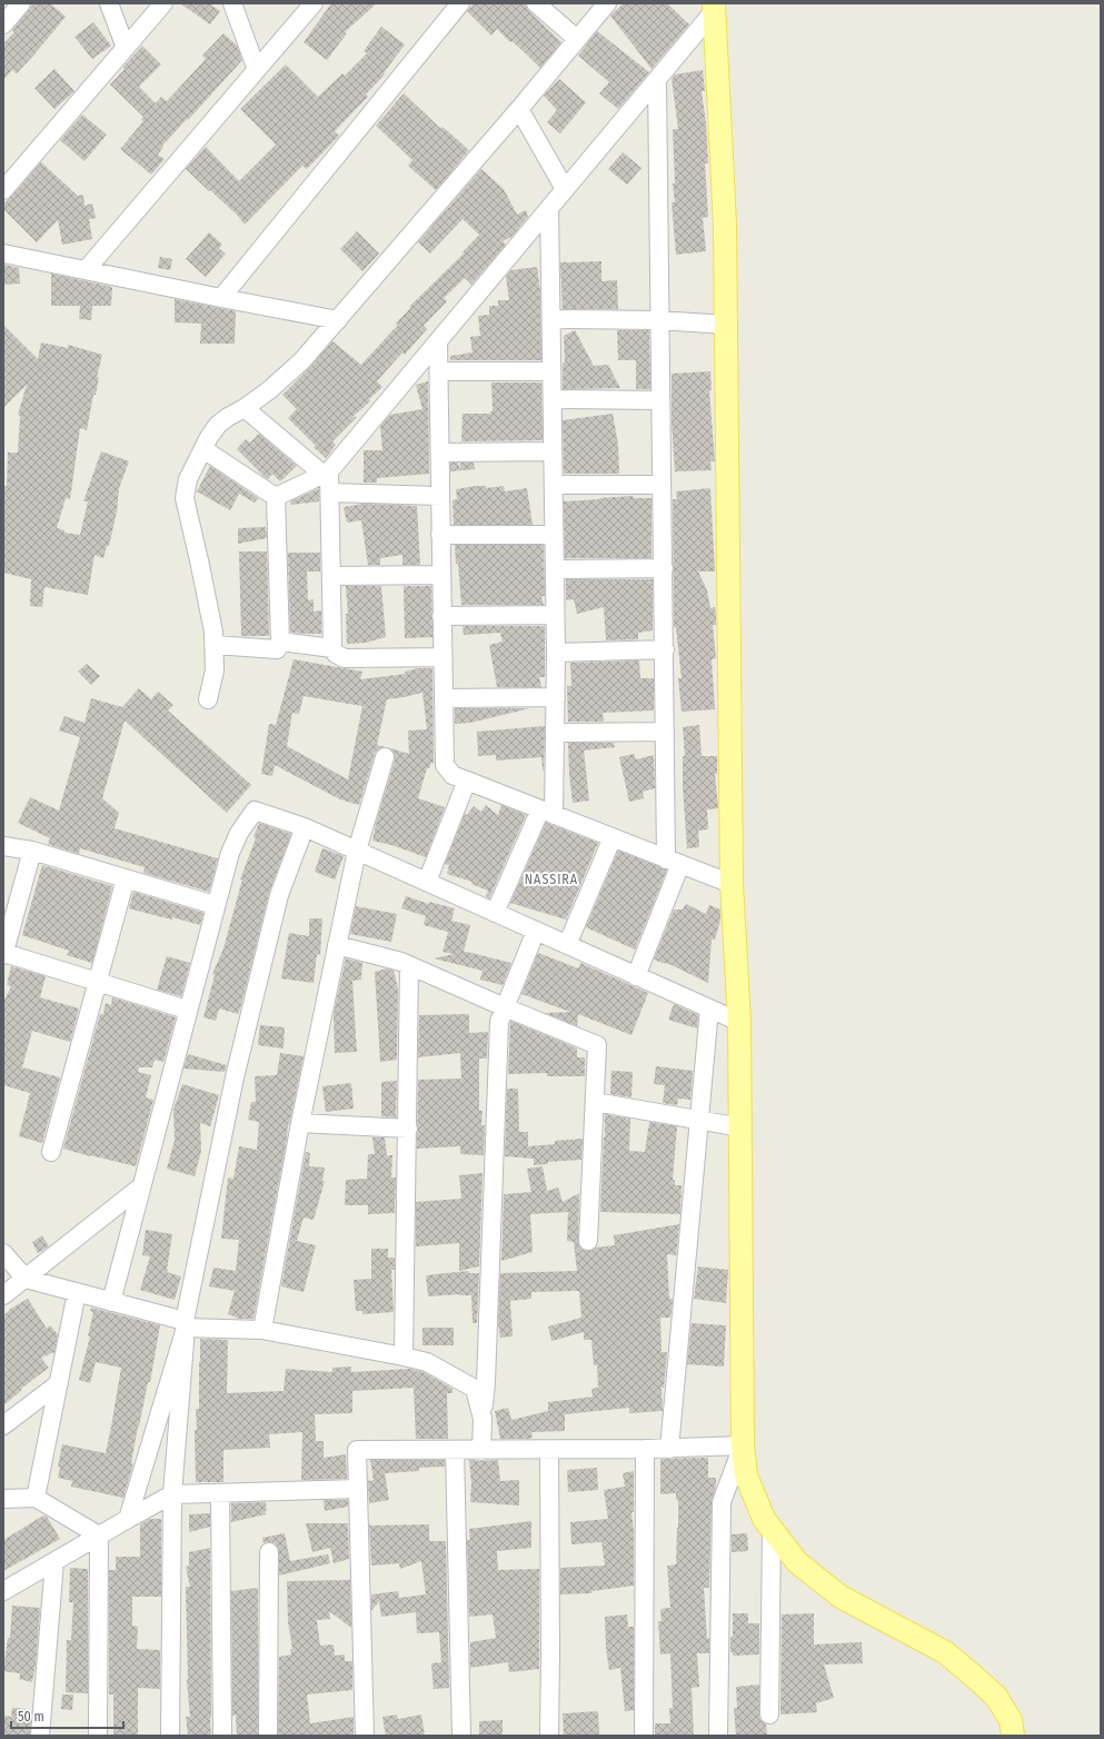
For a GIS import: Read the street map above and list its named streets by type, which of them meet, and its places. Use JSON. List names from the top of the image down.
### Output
{
  "districts": ["NASSIRA"],
  "scale_bar": "50 m"
}
